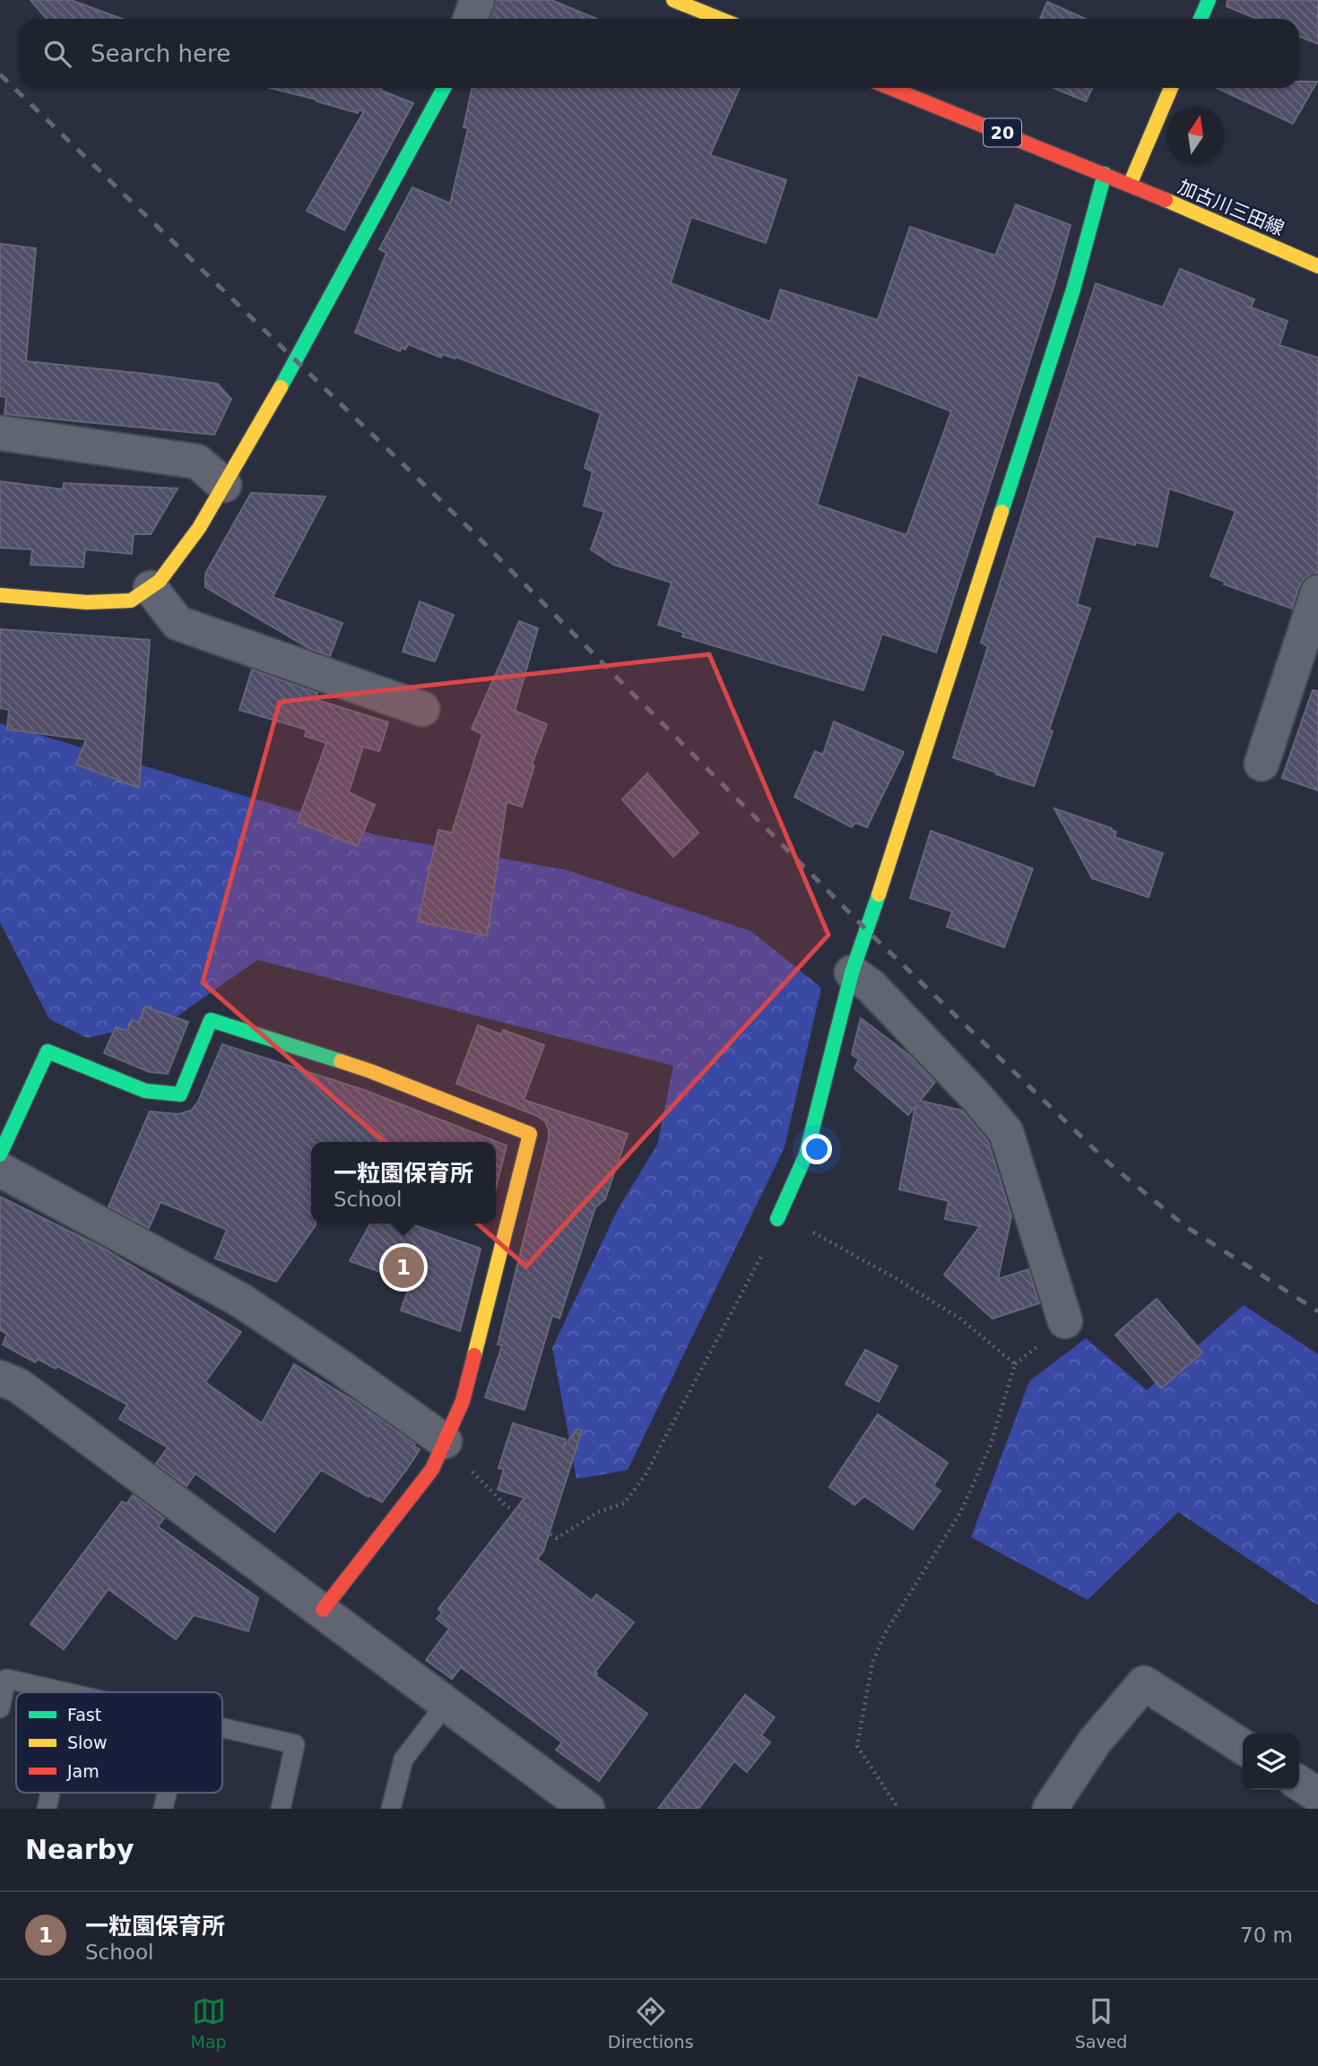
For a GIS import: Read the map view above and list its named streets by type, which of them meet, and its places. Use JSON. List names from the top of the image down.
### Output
{
  "streets": {
    "street": ["20", "加古川三田線"]
  },
  "legend": ["Fast", "Slow", "Jam"],
  "north": "top",
  "page": {
    "search": "Search here",
    "popup": ["一粒園保育所", "School"],
    "pins": "1",
    "heading": "Nearby",
    "list": [
      {
        "mark": "1",
        "name": "一粒園保育所",
        "note": "School",
        "value": "70 m"
      }
    ],
    "nav": ["Map", "Directions", "Saved"]
  }
}
